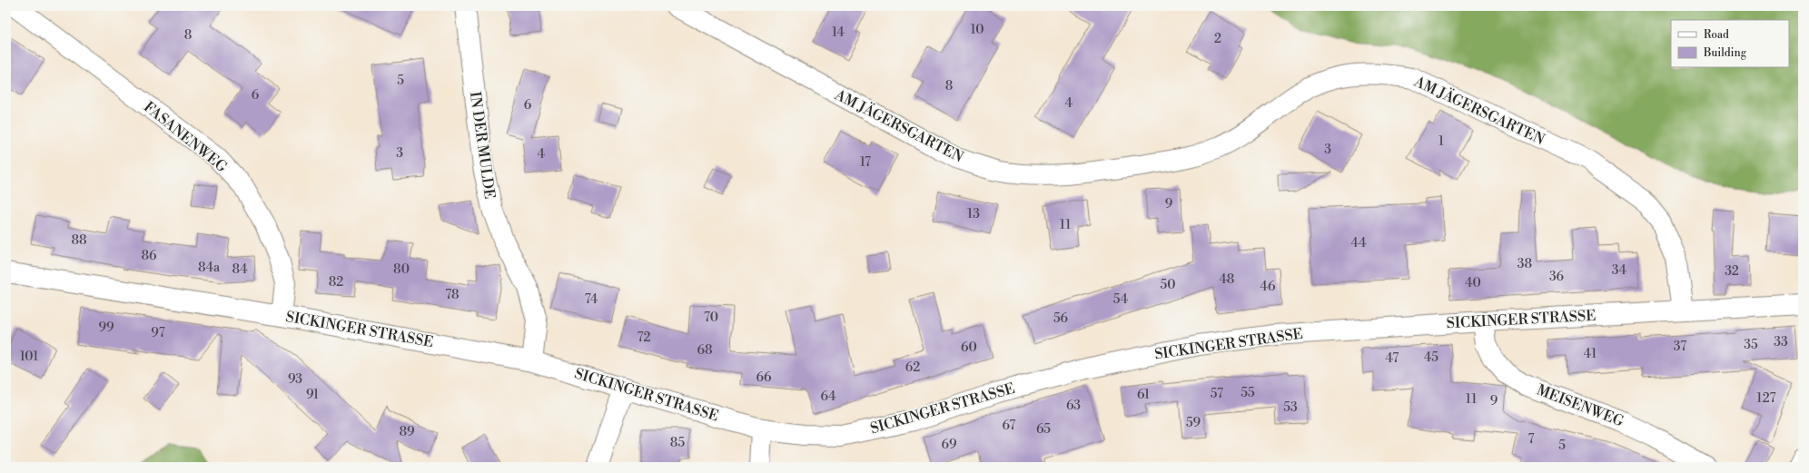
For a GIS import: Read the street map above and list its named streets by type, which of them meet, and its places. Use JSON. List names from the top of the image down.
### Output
{
  "streets": {
    "street": [
      "AM JÄGERSGARTEN",
      "FASANENWEG",
      "IN DER MULDE",
      "SICKINGER STRASSE",
      "MEISENWEG"
    ]
  },
  "crossings": [
    ["AM JÄGERSGARTEN", "SICKINGER STRASSE"],
    ["FASANENWEG", "SICKINGER STRASSE"],
    ["IN DER MULDE", "SICKINGER STRASSE"],
    ["SICKINGER STRASSE", "MEISENWEG"]
  ],
  "house_numbers": [
    "10",
    "14",
    "8",
    "2",
    "5",
    "8",
    "6",
    "4",
    "6",
    "1",
    "3",
    "3",
    "4",
    "17",
    "9",
    "13",
    "11",
    "88",
    "44",
    "86",
    "38",
    "84a",
    "84",
    "80",
    "34",
    "32",
    "36",
    "48",
    "82",
    "40",
    "50",
    "46",
    "78",
    "74",
    "54",
    "70",
    "56",
    "99",
    "97",
    "72",
    "33",
    "35",
    "37",
    "60",
    "68",
    "41",
    "101",
    "45",
    "47",
    "62",
    "66",
    "93",
    "55",
    "57",
    "91",
    "61",
    "64",
    "127",
    "11",
    "9",
    "63",
    "53",
    "59",
    "67",
    "65",
    "89",
    "7",
    "85",
    "69",
    "5"
  ],
  "legend": ["Road", "Building"]
}
